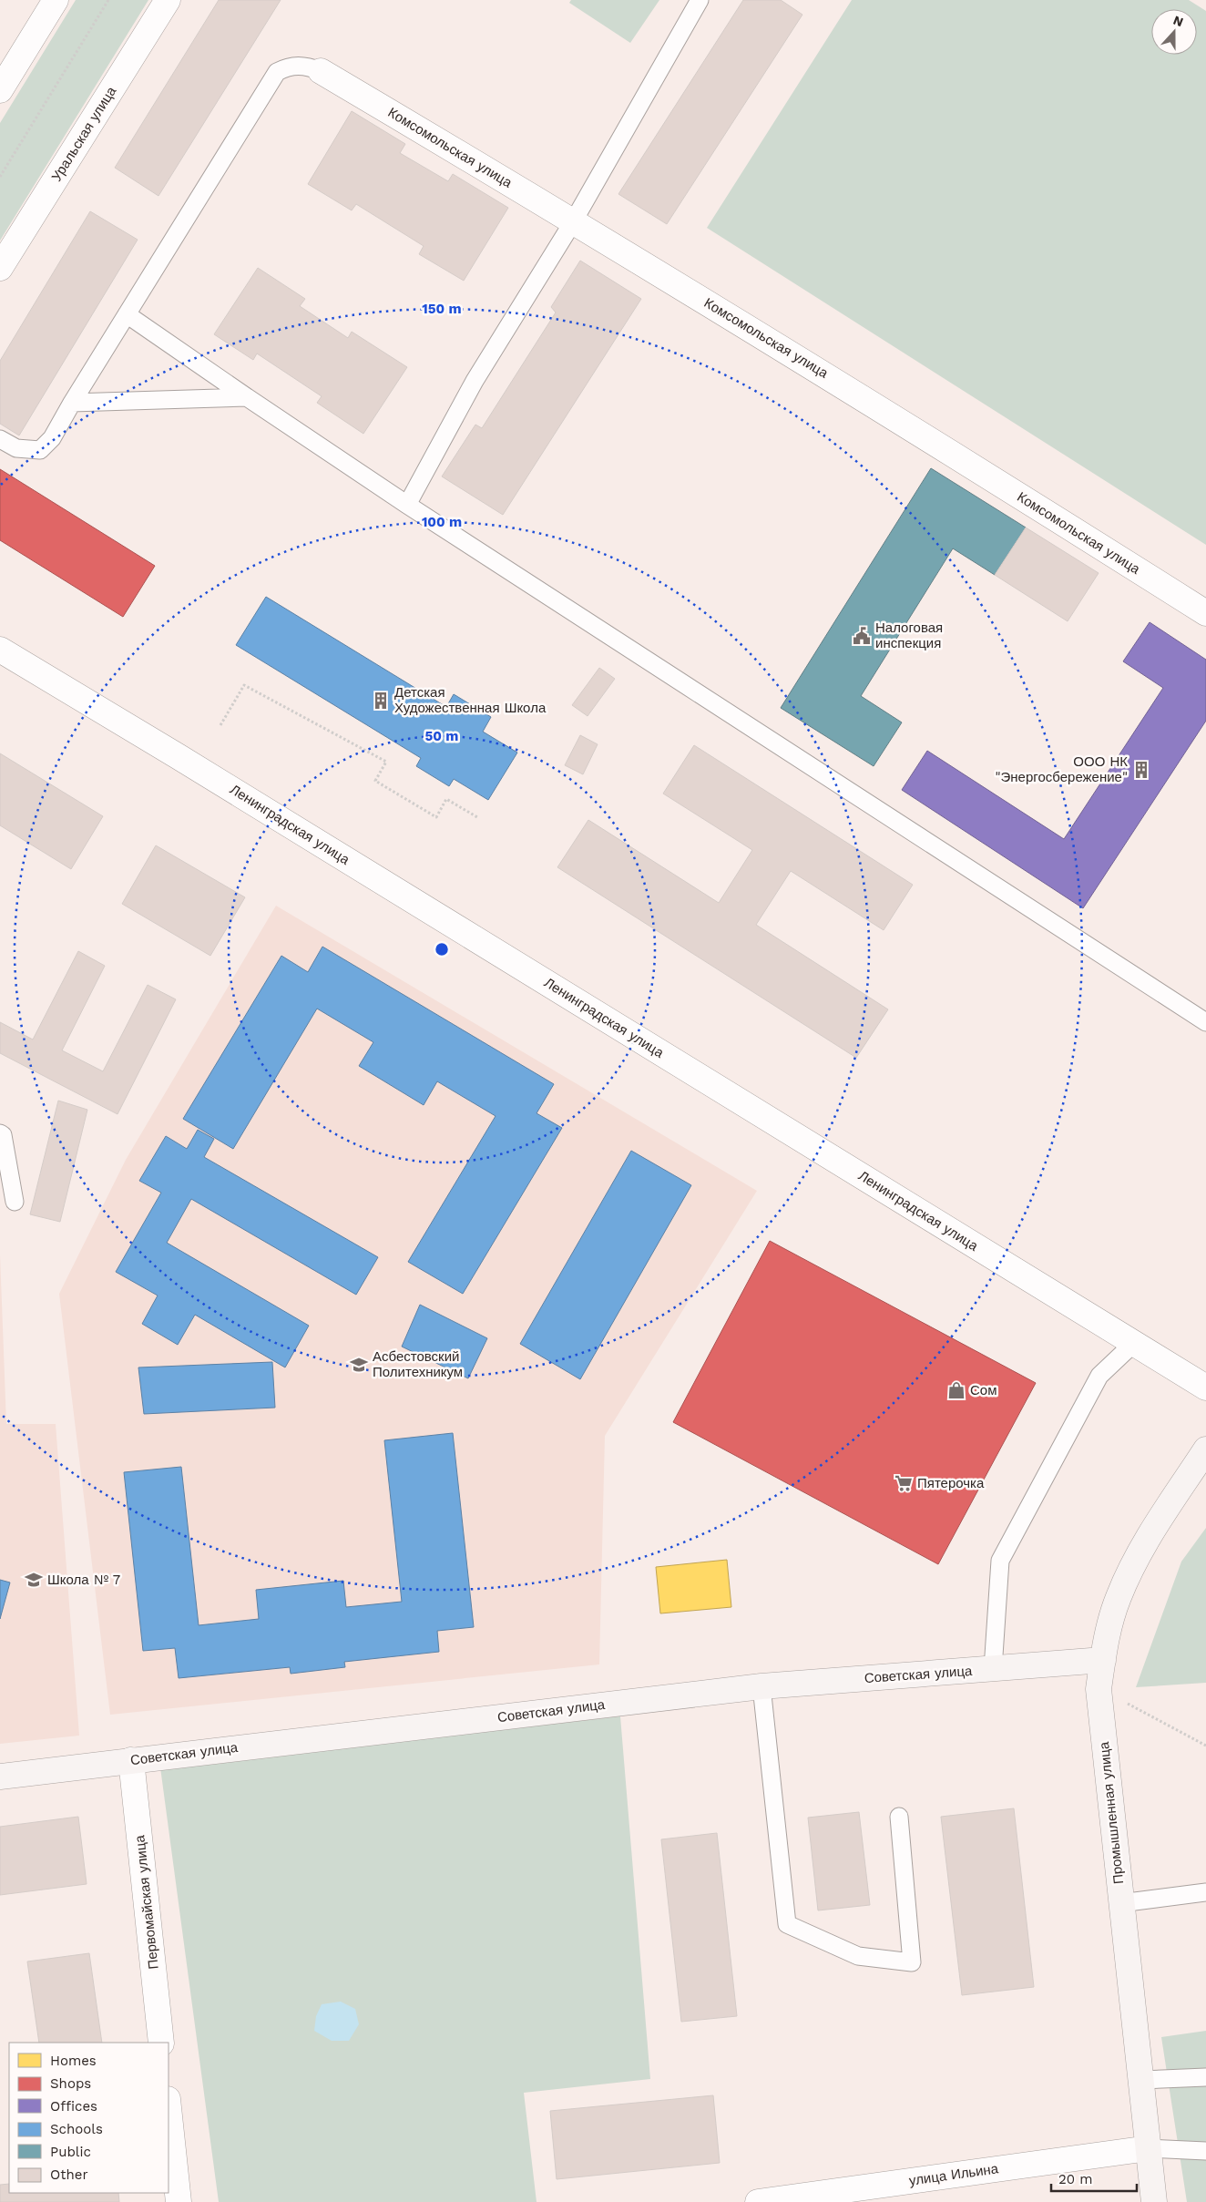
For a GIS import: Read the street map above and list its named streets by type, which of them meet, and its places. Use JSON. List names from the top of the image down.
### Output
{
  "streets": {
    "street": [
      "Уральская улица",
      "Комсомольская улица",
      "Ленинградская улица",
      "Советская улица",
      "Промышленная улица",
      "Первомайская улица",
      "улица Ильина"
    ]
  },
  "crossings": [
    ["Советская улица", "Промышленная улица"],
    ["Советская улица", "Первомайская улица"],
    ["Промышленная улица", "улица Ильина"]
  ],
  "places": {
    "public building": ["Налоговая инспекция"],
    "building": ["Детская Художественная Школа", "ООО НК \"Энергосбережение\""],
    "school or university": ["Асбестовский Политехникум", "Школа № 7"],
    "shop": ["Сом"],
    "supermarket": ["Пятерочка"]
  },
  "legend": [
    "Homes",
    "Shops",
    "Offices",
    "Schools",
    "Public",
    "Other"
  ],
  "scale_bar": "20 m",
  "north": "top",
  "rings": ["150 m", "100 m", "50 m"]
}
